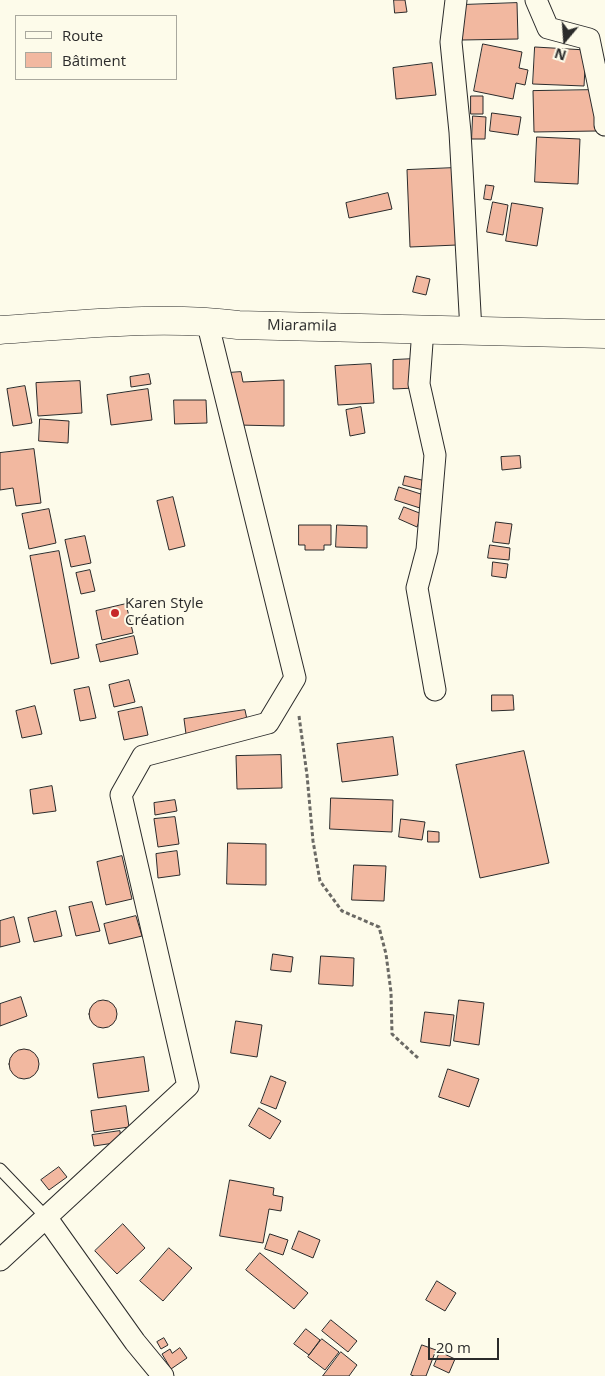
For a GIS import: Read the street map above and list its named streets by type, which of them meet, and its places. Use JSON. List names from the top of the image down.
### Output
{
  "streets": {
    "main road": ["Miaramila"]
  },
  "places": ["Karen Style Création"],
  "legend": ["Route", "Bâtiment"],
  "scale_bar": "20 m",
  "north": "bottom"
}
